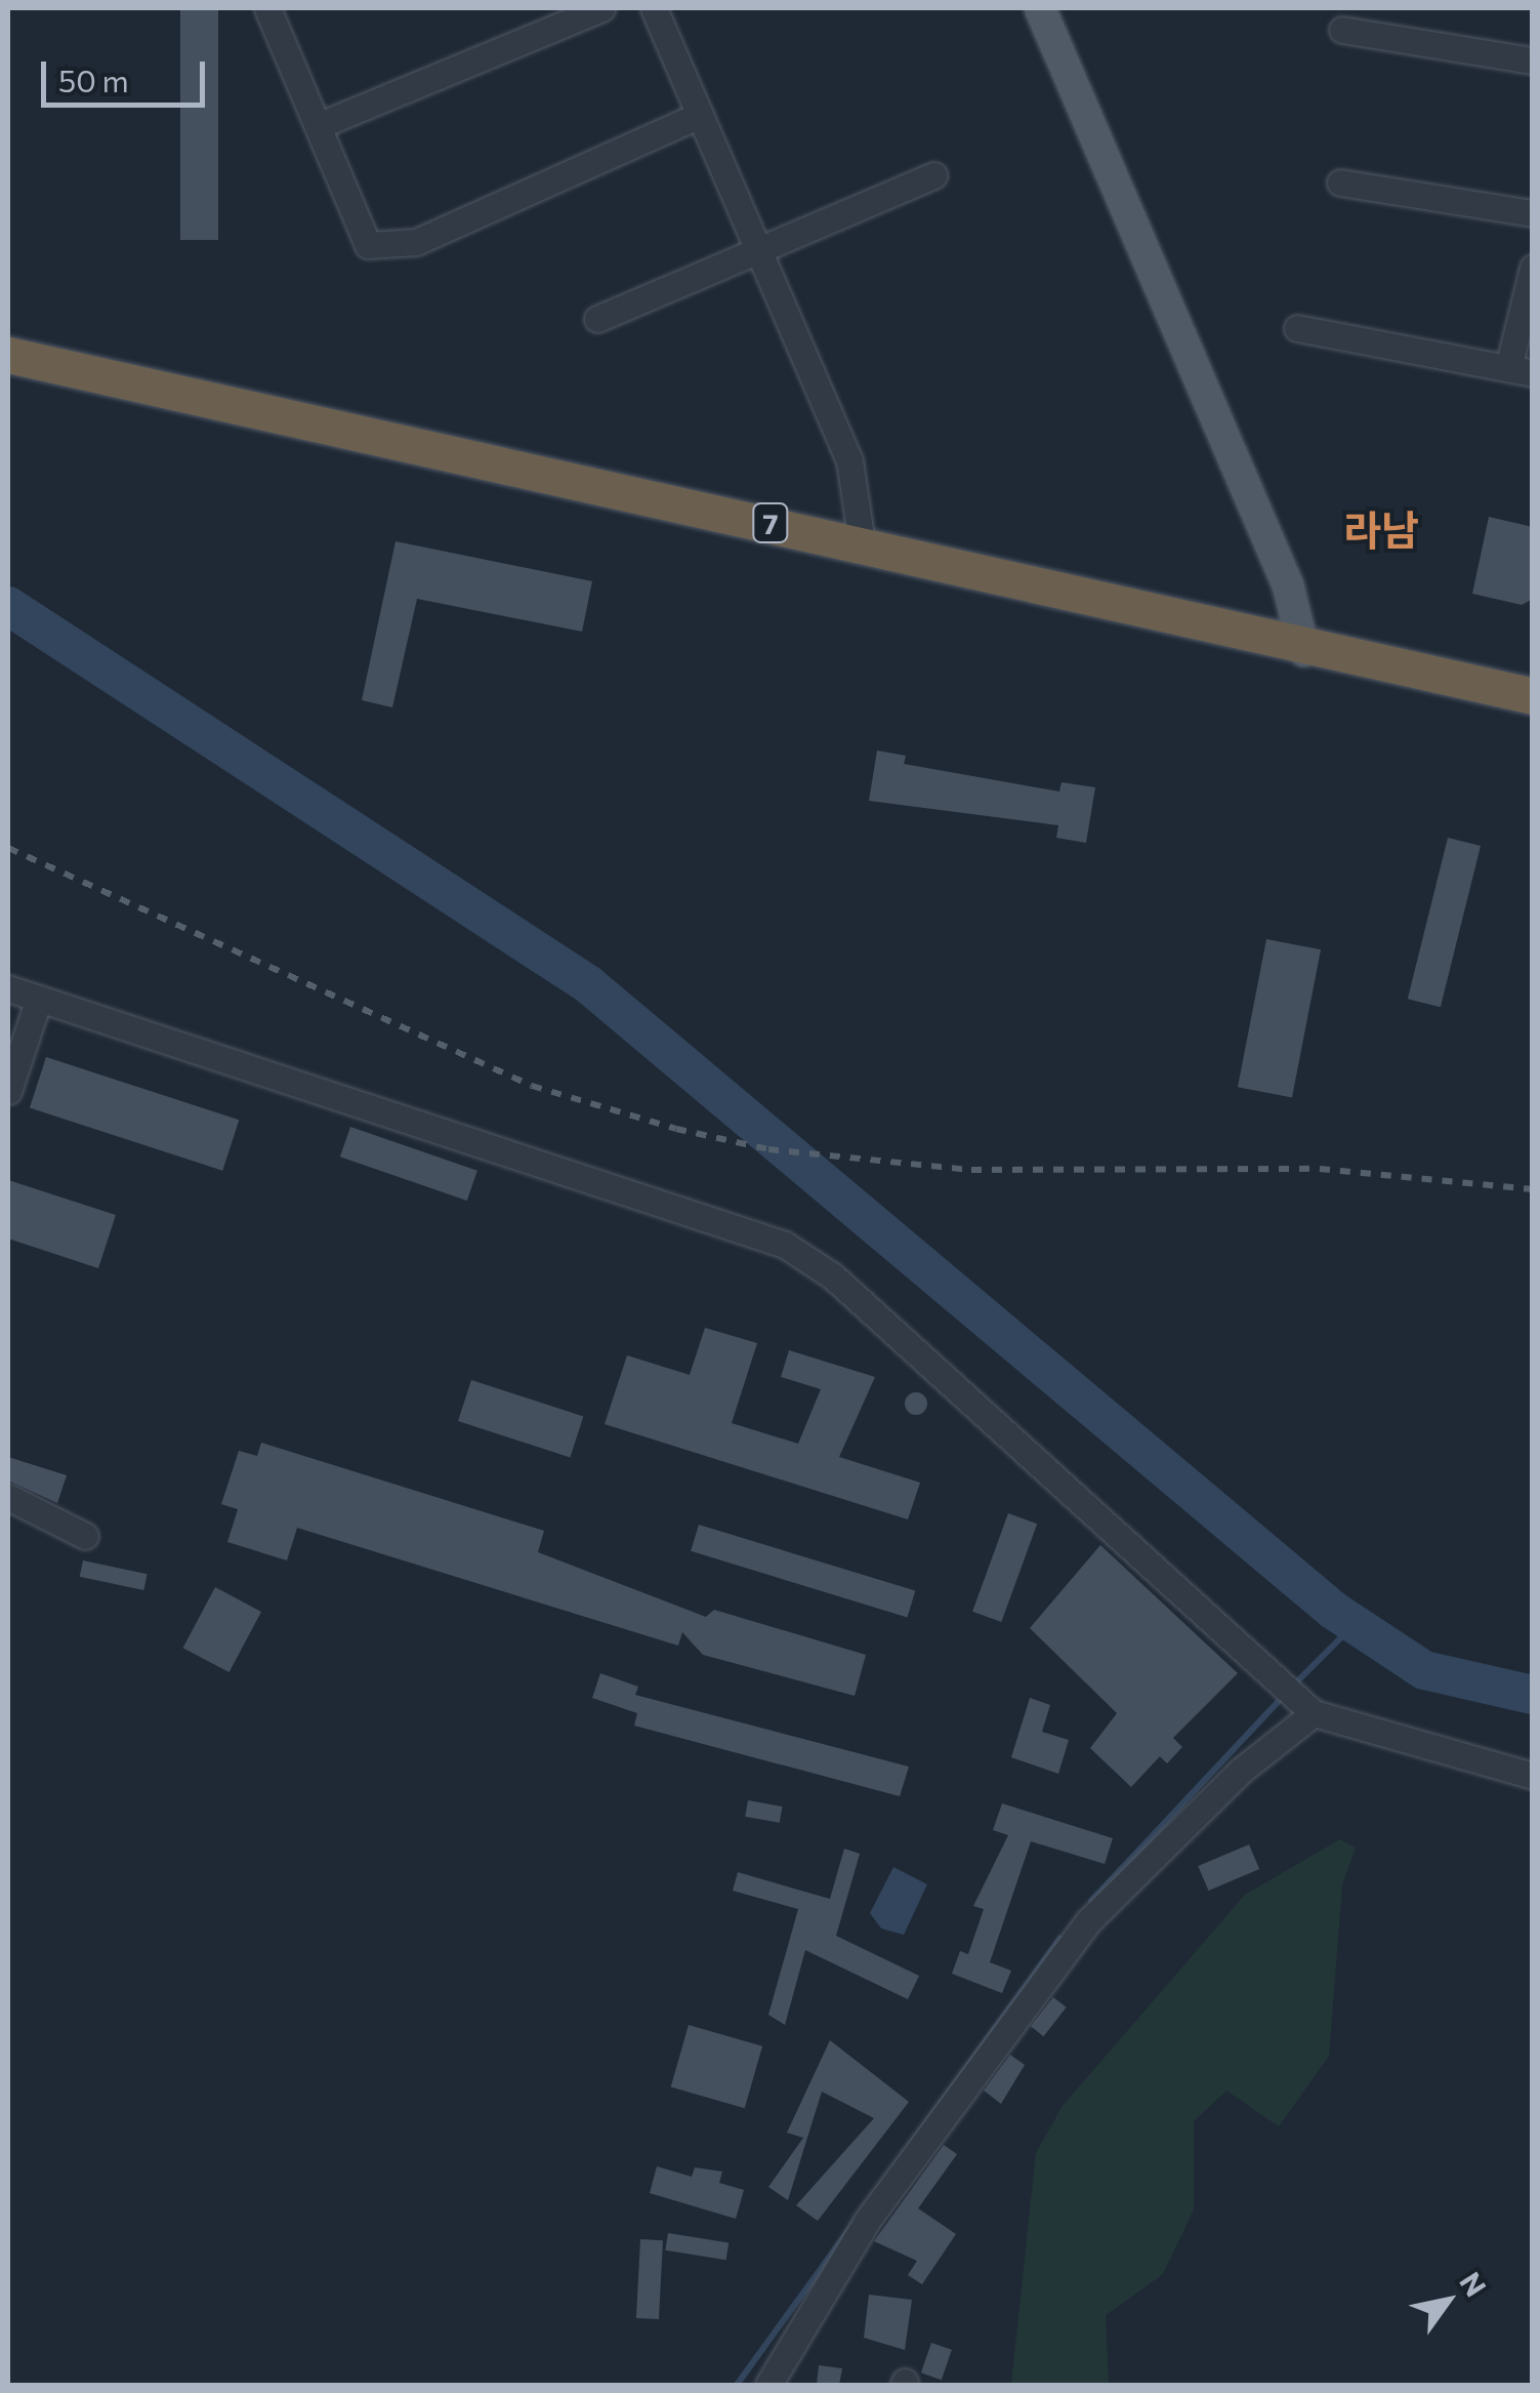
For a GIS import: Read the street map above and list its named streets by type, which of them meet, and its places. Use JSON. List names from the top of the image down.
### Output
{
  "streets": {
    "highway": ["7"]
  },
  "districts": ["라남"],
  "scale_bar": "50 m",
  "north": "top right"
}
